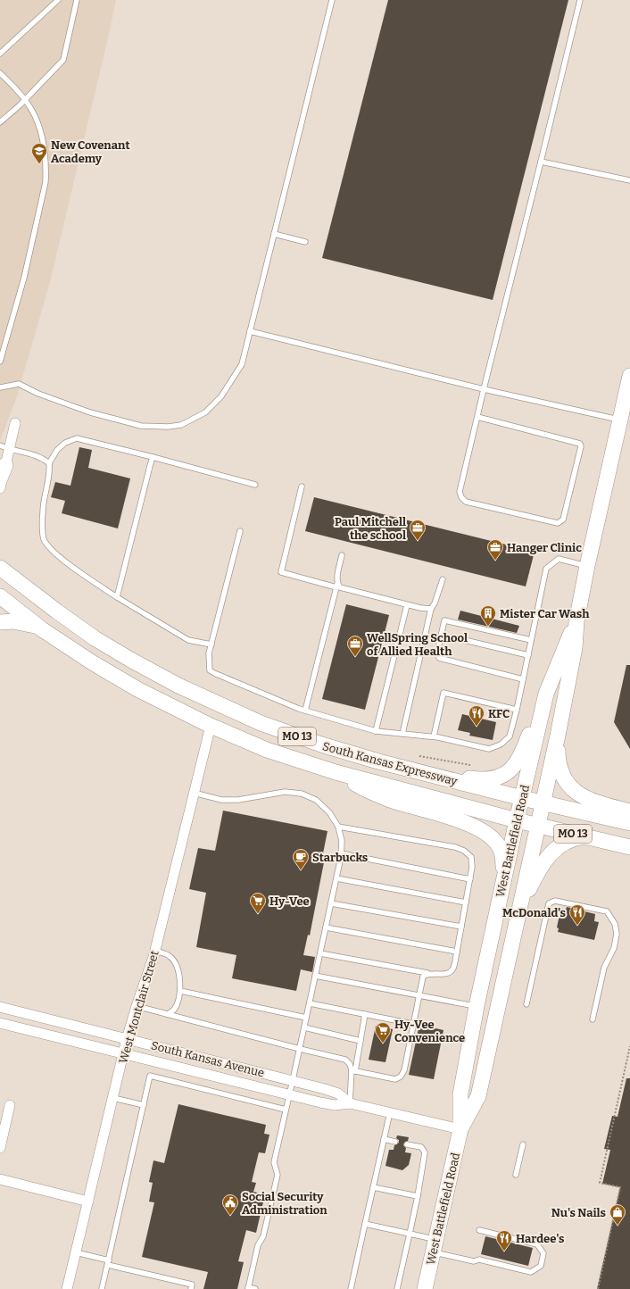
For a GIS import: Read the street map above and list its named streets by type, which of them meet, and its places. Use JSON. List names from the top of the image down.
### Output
{
  "streets": {
    "main road": ["MO 13", "South Kansas Expressway", "West Battlefield Road"],
    "street": ["West Montclair Street", "South Kansas Avenue"]
  },
  "crossings": [
    ["South Kansas Expressway", "West Battlefield Road"],
    ["South Kansas Expressway", "West Montclair Street"],
    ["West Battlefield Road", "South Kansas Avenue"],
    ["West Montclair Street", "South Kansas Avenue"]
  ],
  "places": {
    "school or university": ["New Covenant Academy"],
    "office": ["Paul Mitchell the school", "Hanger Clinic", "WellSpring School of Allied Health"],
    "building": ["Mister Car Wash"],
    "restaurant": ["KFC", "McDonald's", "Hardee's"],
    "cafe": ["Starbucks"],
    "supermarket": ["Hy-Vee", "Hy-Vee Convenience"],
    "public building": ["Social Security Administration"],
    "shop": ["Nu's Nails"]
  }
}
